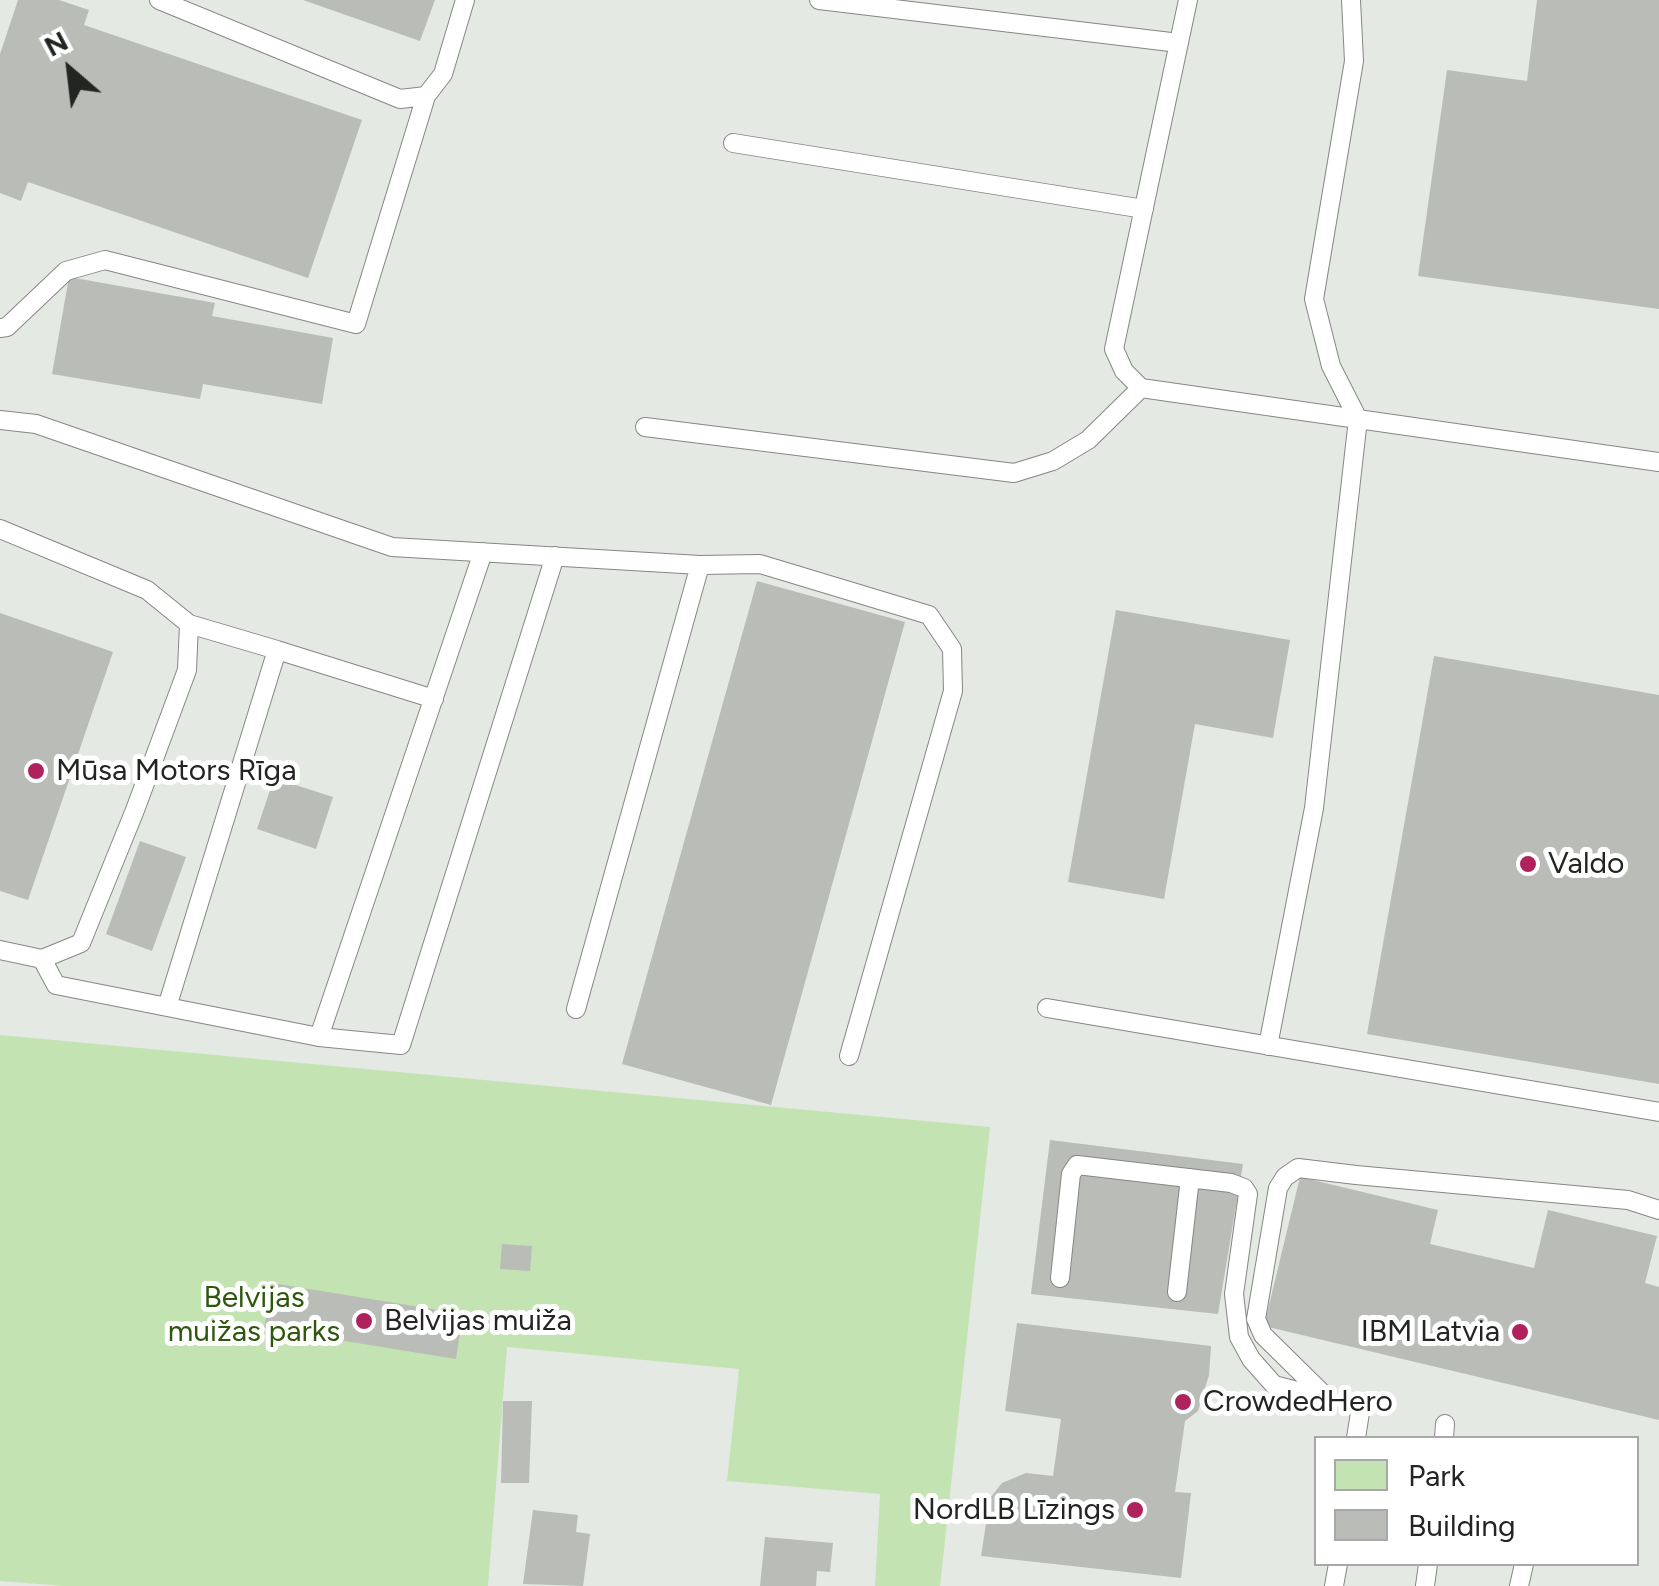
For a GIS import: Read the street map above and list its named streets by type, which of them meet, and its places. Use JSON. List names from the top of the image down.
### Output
{
  "parks": ["Belvijas muižas parks"],
  "places": [
    "Mūsa Motors Rīga",
    "Valdo",
    "Belvijas muiža",
    "IBM Latvia",
    "CrowdedHero",
    "NordLB Līzings"
  ],
  "legend": ["Park", "Building"],
  "north": "top left"
}
